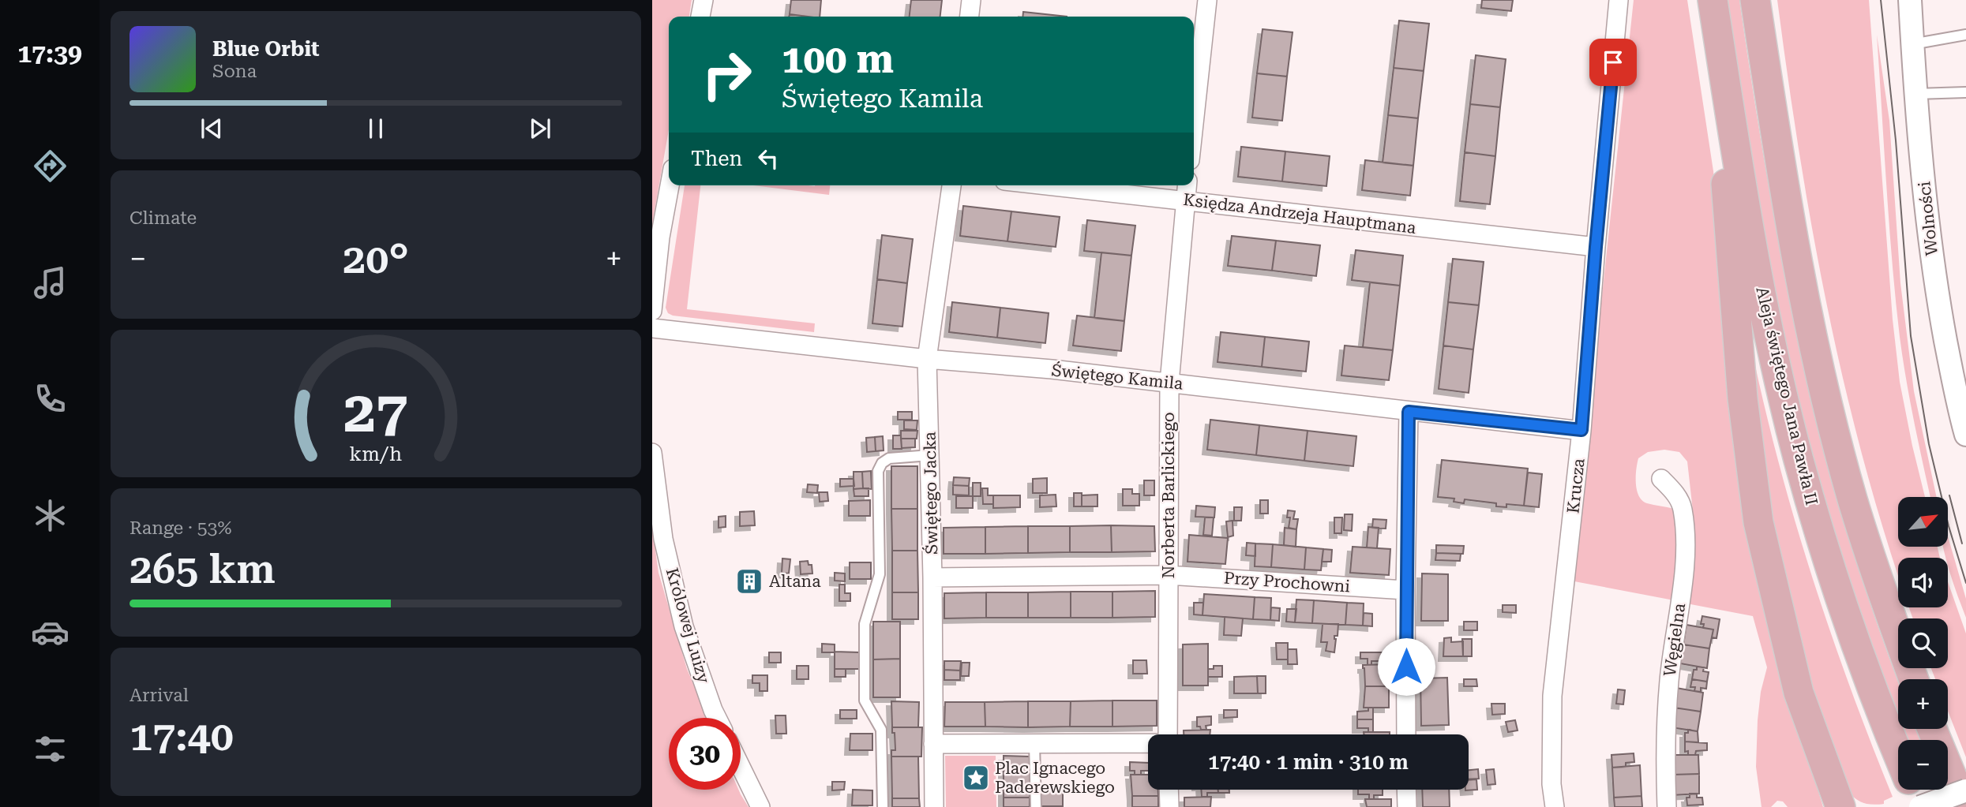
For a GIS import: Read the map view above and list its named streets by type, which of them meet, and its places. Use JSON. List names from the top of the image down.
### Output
{
  "streets": {
    "main road": ["Aleja świętego Jana Pawła II"],
    "street": [
      "Księdza Andrzeja Hauptmana",
      "Wolności",
      "Świętego Kamila",
      "Krucza",
      "Świętego Jacka",
      "Norberta Barlickiego",
      "Przy Prochowni",
      "Królowej Luizy",
      "Węgielna"
    ]
  },
  "crossings": [
    ["Księdza Andrzeja Hauptmana", "Krucza"],
    ["Księdza Andrzeja Hauptmana", "Norberta Barlickiego"],
    ["Świętego Kamila", "Krucza"],
    ["Świętego Kamila", "Świętego Jacka"],
    ["Świętego Kamila", "Norberta Barlickiego"],
    ["Świętego Jacka", "Przy Prochowni"],
    ["Norberta Barlickiego", "Przy Prochowni"]
  ],
  "places": {
    "building": ["Altana"],
    "place": ["Plac Ignacego Paderewskiego"]
  },
  "north": "top right",
  "page": {
    "tabs": "17:39",
    "turn": ["100 m", "Świętego Kamila"],
    "song": ["Blue Orbit", "Sona"],
    "then": "Then",
    "tile": [
      "Climate",
      ["Range · 53%", "265 km"],
      ["Arrival", "17:40"]
    ],
    "heat": ["−", "20°", "+"],
    "map_buttons": ["+", "−"],
    "limit": "30",
    "trip": "17:40 · 1 min · 310 m",
    "gauge": ["27", "km/h"]
  }
}
